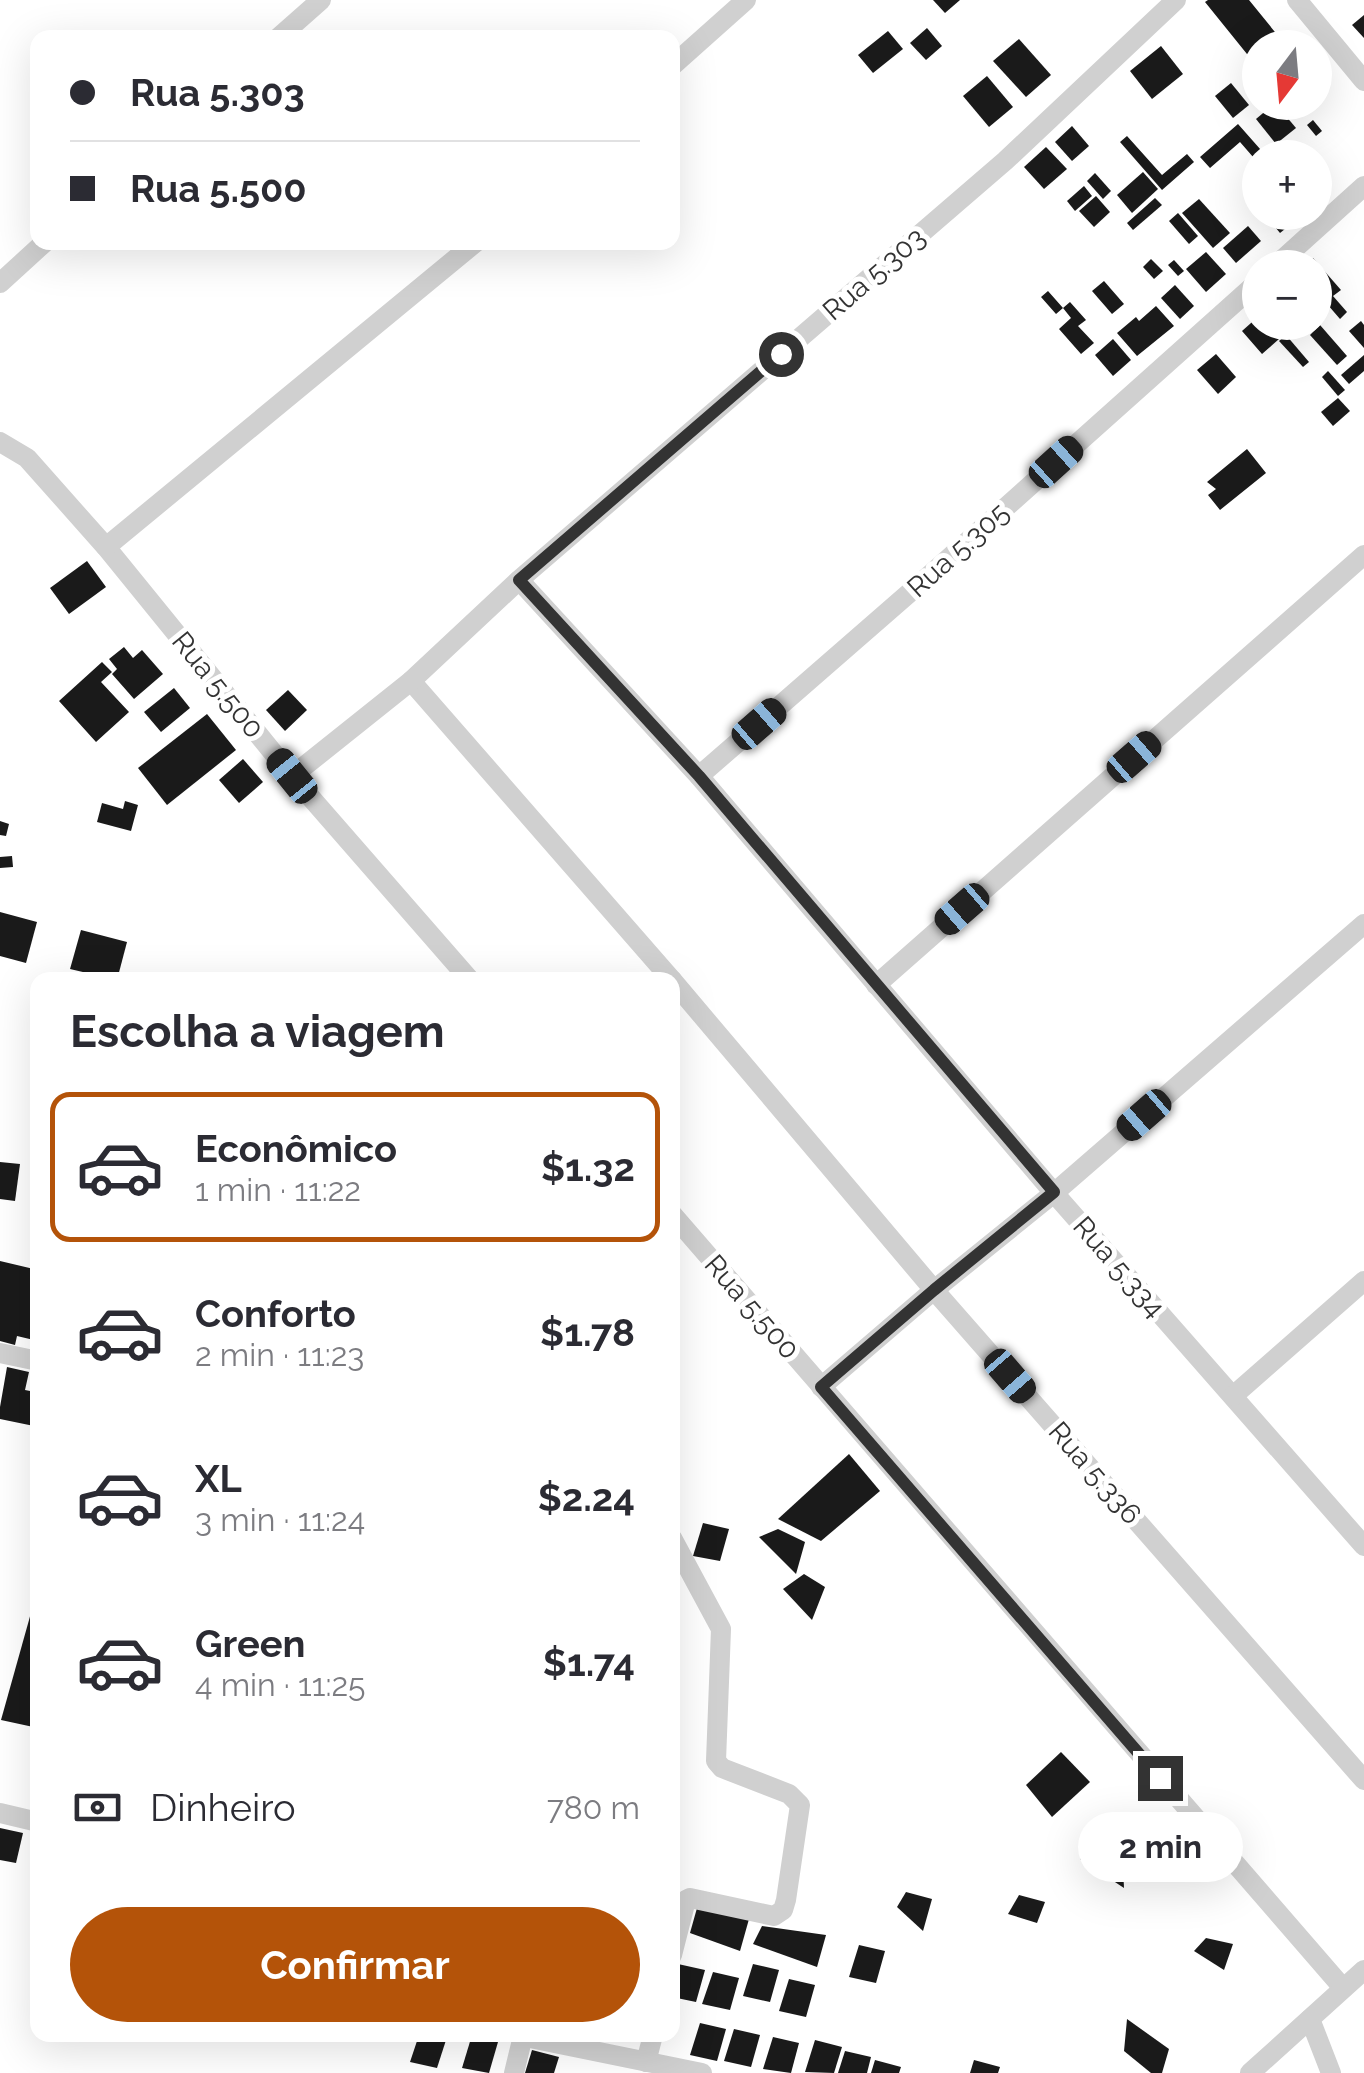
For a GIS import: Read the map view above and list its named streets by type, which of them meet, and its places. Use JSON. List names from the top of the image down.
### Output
{
  "streets": {
    "street": [
      "Rua 5.303",
      "Rua 5.305",
      "Rua 5.500",
      "Rua 5.334",
      "Rua 5.336"
    ]
  },
  "crossings": [
    ["Rua 5.303", "Rua 5.500"],
    ["Rua 5.303", "Rua 5.334"],
    ["Rua 5.303", "Rua 5.336"],
    ["Rua 5.305", "Rua 5.334"]
  ],
  "north": "bottom",
  "page": {
    "map_buttons": ["+", "−"],
    "banner": ["Rua 5.303", "Rua 5.500"],
    "heading": "Escolha a viagem",
    "list": [
      {
        "name": "Econômico",
        "note": "1 min · 11:22",
        "value": "$1.32"
      },
      {
        "name": "Conforto",
        "note": "2 min · 11:23",
        "value": "$1.78"
      },
      {
        "name": "XL",
        "note": "3 min · 11:24",
        "value": "$2.24"
      },
      {
        "name": "Green",
        "note": "4 min · 11:25",
        "value": "$1.74"
      }
    ],
    "pay": ["Dinheiro", "780 m"],
    "bubble": "2 min",
    "buttons": "Confirmar"
  }
}
